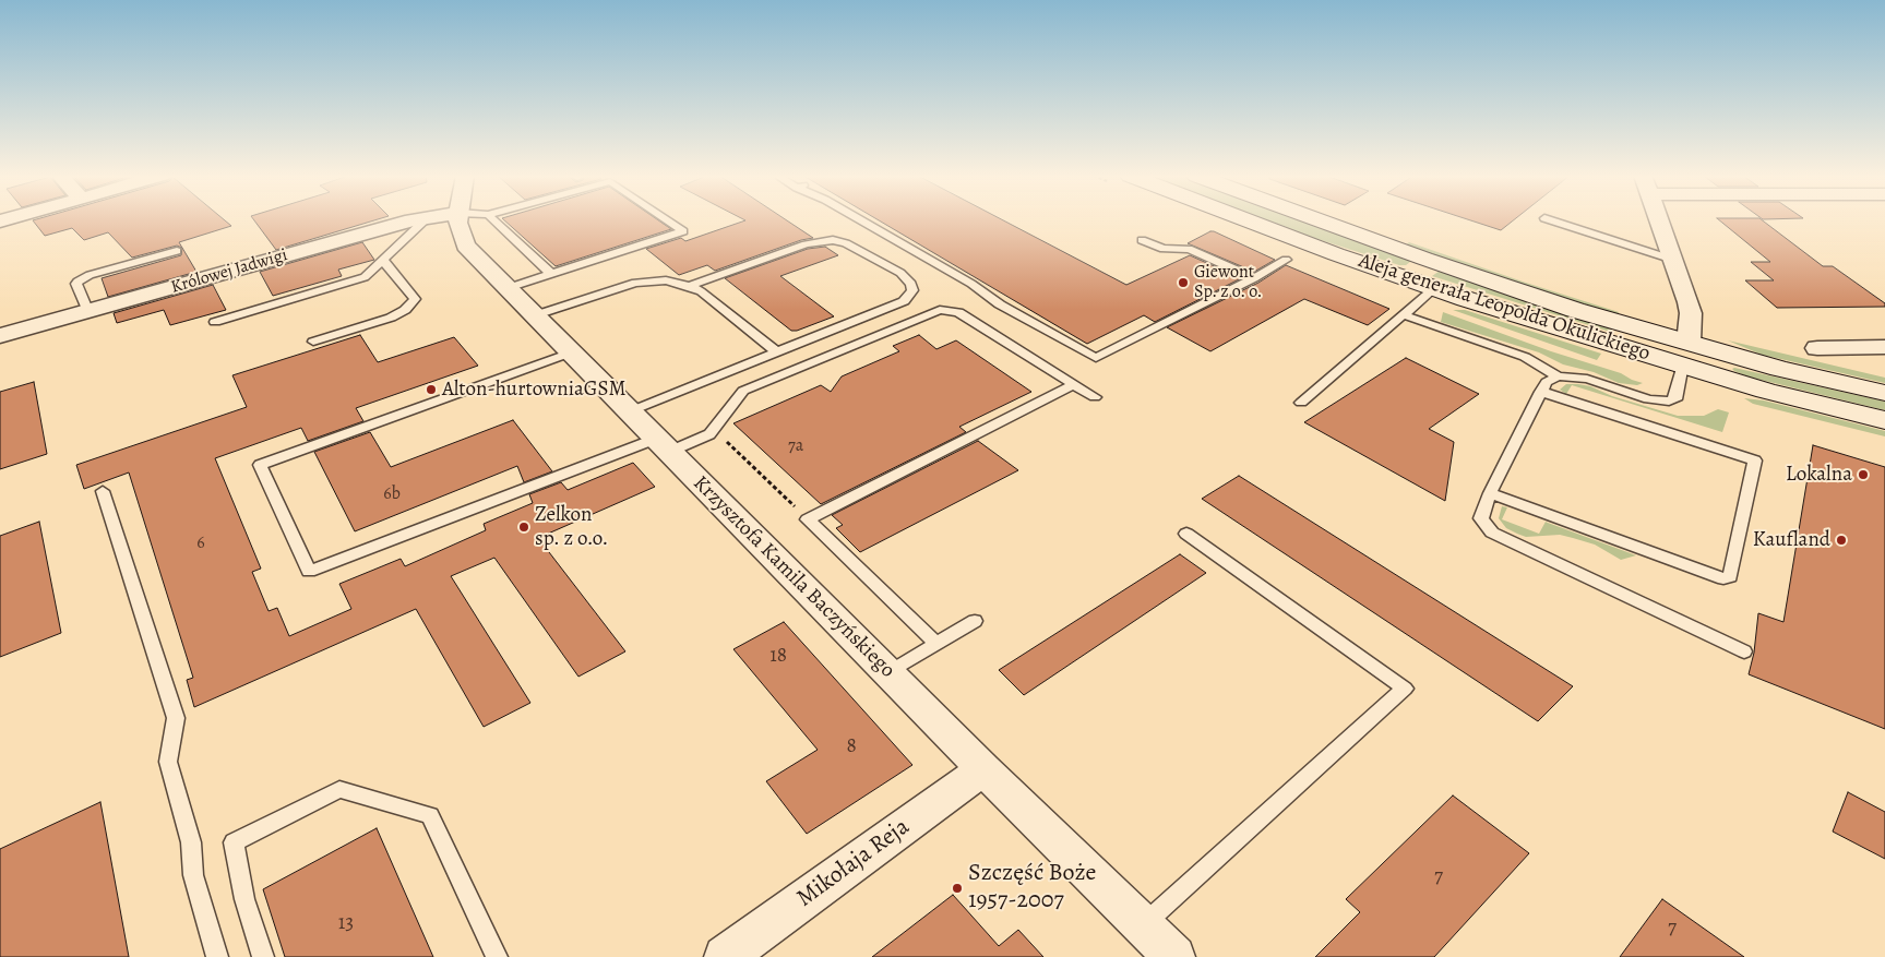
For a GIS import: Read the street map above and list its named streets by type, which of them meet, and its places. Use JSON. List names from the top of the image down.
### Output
{
  "streets": {
    "main road": ["Aleja generała Leopolda Okulickiego"],
    "street": ["Królowej Jadwigi", "Krzysztofa Kamila Baczyńskiego", "Mikołaja Reja"]
  },
  "crossings": [
    ["Krzysztofa Kamila Baczyńskiego", "Mikołaja Reja"]
  ],
  "places": [
    "Giewont Sp. z o. o.",
    "Alton-hurtowniaGSM",
    "Lokalna",
    "Zelkon sp. z o.o.",
    "Kaufland",
    "Szczęść Boże 1957-2007"
  ],
  "house_numbers": [
    "7a",
    "6b",
    "6",
    "18",
    "8",
    "7",
    "13",
    "7"
  ]
}
